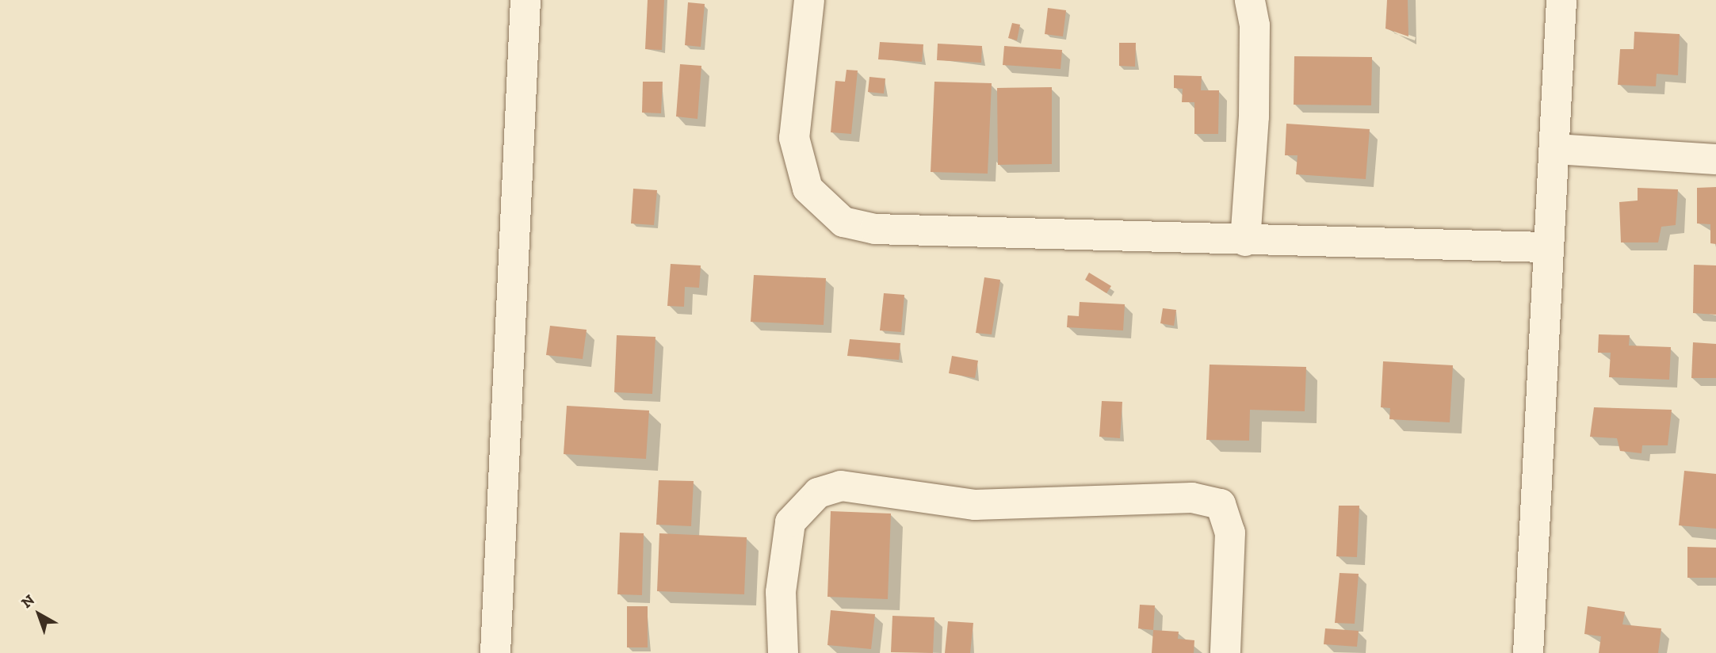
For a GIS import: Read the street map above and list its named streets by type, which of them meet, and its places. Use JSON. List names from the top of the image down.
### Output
{
  "north": "top left"
}
